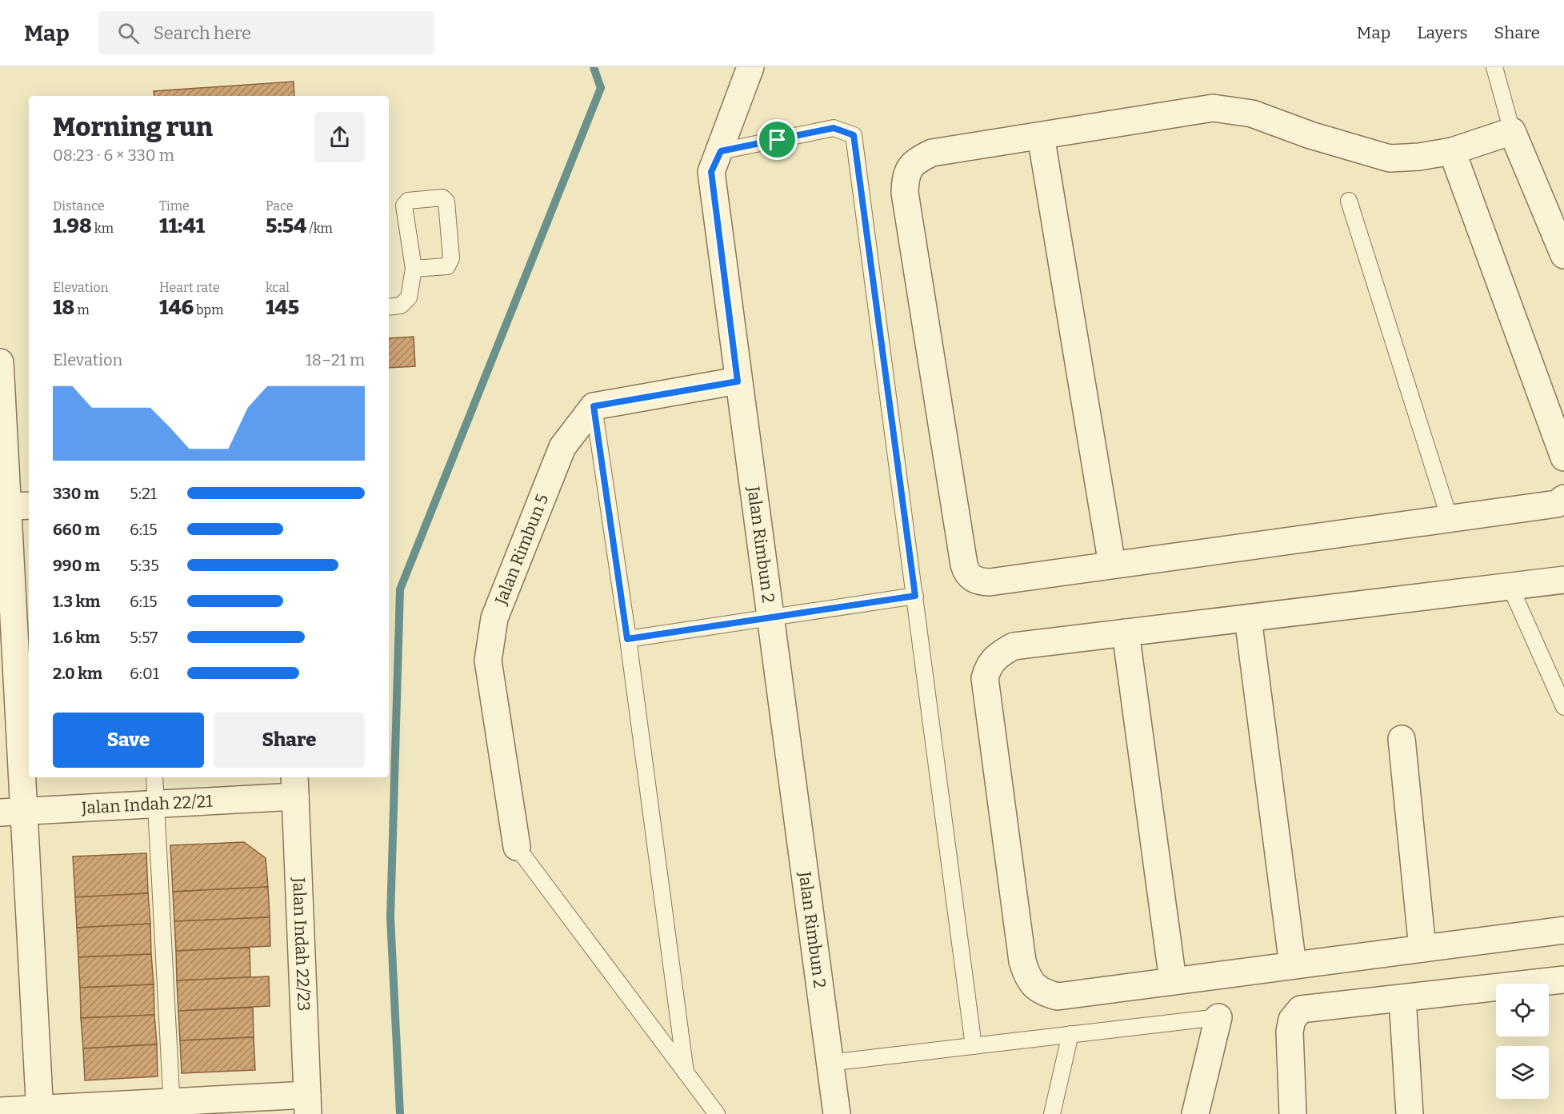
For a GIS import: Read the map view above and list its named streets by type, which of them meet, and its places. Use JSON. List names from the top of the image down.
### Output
{
  "streets": {
    "street": [
      "Jalan Rimbun 2",
      "Jalan Rimbun 5",
      "Jalan Indah 22/21",
      "Jalan Indah 22/23"
    ]
  },
  "crossings": [
    ["Jalan Indah 22/21", "Jalan Indah 22/23"]
  ],
  "page": {
    "header": "Map",
    "search": "Search here",
    "nav": ["Map", "Layers", "Share"],
    "heading": ["Morning run", "08:23 · 6 × 330 m"],
    "stats": [
      ["Distance", "1.98 km"],
      ["Time", "11:41"],
      ["Pace", "5:54 /km"],
      ["Elevation", "18 m"],
      ["Heart rate", "146 bpm"],
      ["kcal", "145"]
    ],
    "chart": ["Elevation", "18–21 m"],
    "list": [
      {
        "name": "330 m",
        "note": "5:21"
      },
      {
        "name": "660 m",
        "note": "6:15"
      },
      {
        "name": "990 m",
        "note": "5:35"
      },
      {
        "name": "1.3 km",
        "note": "6:15"
      },
      {
        "name": "1.6 km",
        "note": "5:57"
      },
      {
        "name": "2.0 km",
        "note": "6:01"
      }
    ],
    "buttons": ["Save", "Share"]
  }
}
